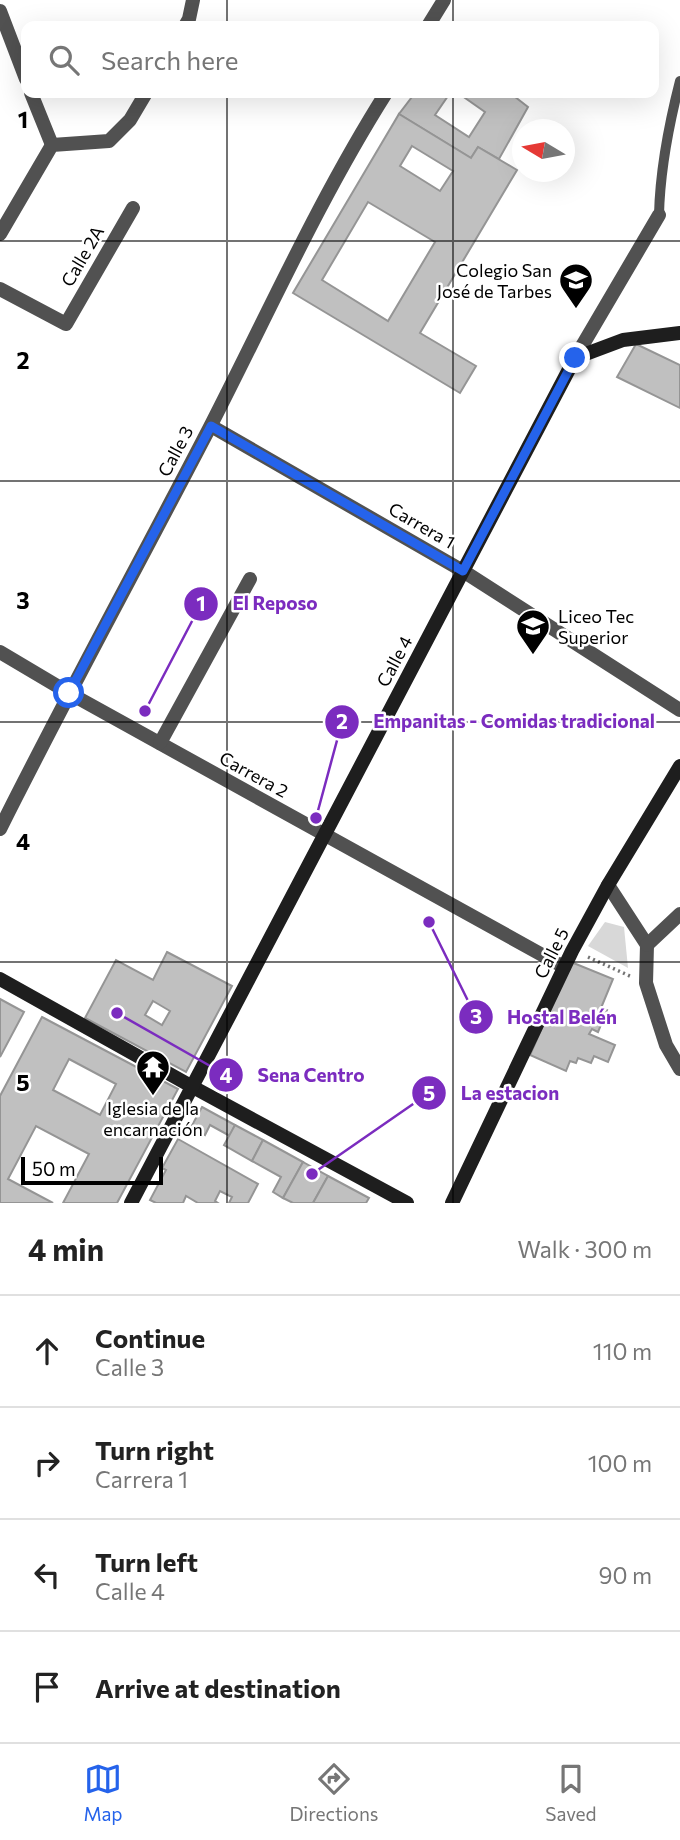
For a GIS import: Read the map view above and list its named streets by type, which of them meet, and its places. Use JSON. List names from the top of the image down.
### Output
{
  "streets": {
    "main road": ["Calle 4", "Calle 5"],
    "street": [
      "Calle 2A",
      "Calle 3",
      "Carrera 1",
      "Carrera 2"
    ]
  },
  "crossings": [
    ["Calle 3", "Carrera 1"],
    ["Calle 3", "Carrera 2"],
    ["Carrera 1", "Calle 4"],
    ["Calle 4", "Carrera 2"],
    ["Carrera 2", "Calle 5"]
  ],
  "places": {
    "school or university": ["Colegio San José de Tarbes", "Liceo Tec Superior"],
    "other": [
      "El Reposo",
      "Empanitas - Comidas tradicional",
      "Hostal Belén",
      "Sena Centro",
      "La estacion"
    ],
    "temple": ["Iglesia de la encarnación"]
  },
  "scale_bar": "50 m",
  "north": "left",
  "page": {
    "search": "Search here",
    "scale": "50 m",
    "heading": ["4 min", "Walk · 300 m"],
    "list": [
      ["Continue", "Calle 3", "110 m"],
      ["Turn right", "Carrera 1", "100 m"],
      ["Turn left", "Calle 4", "90 m"],
      "Arrive at destination"
    ],
    "nav": ["Map", "Directions", "Saved"]
  },
  "grid": {
    "rows": [
      "1",
      "2",
      "3",
      "4",
      "5"
    ]
  }
}
